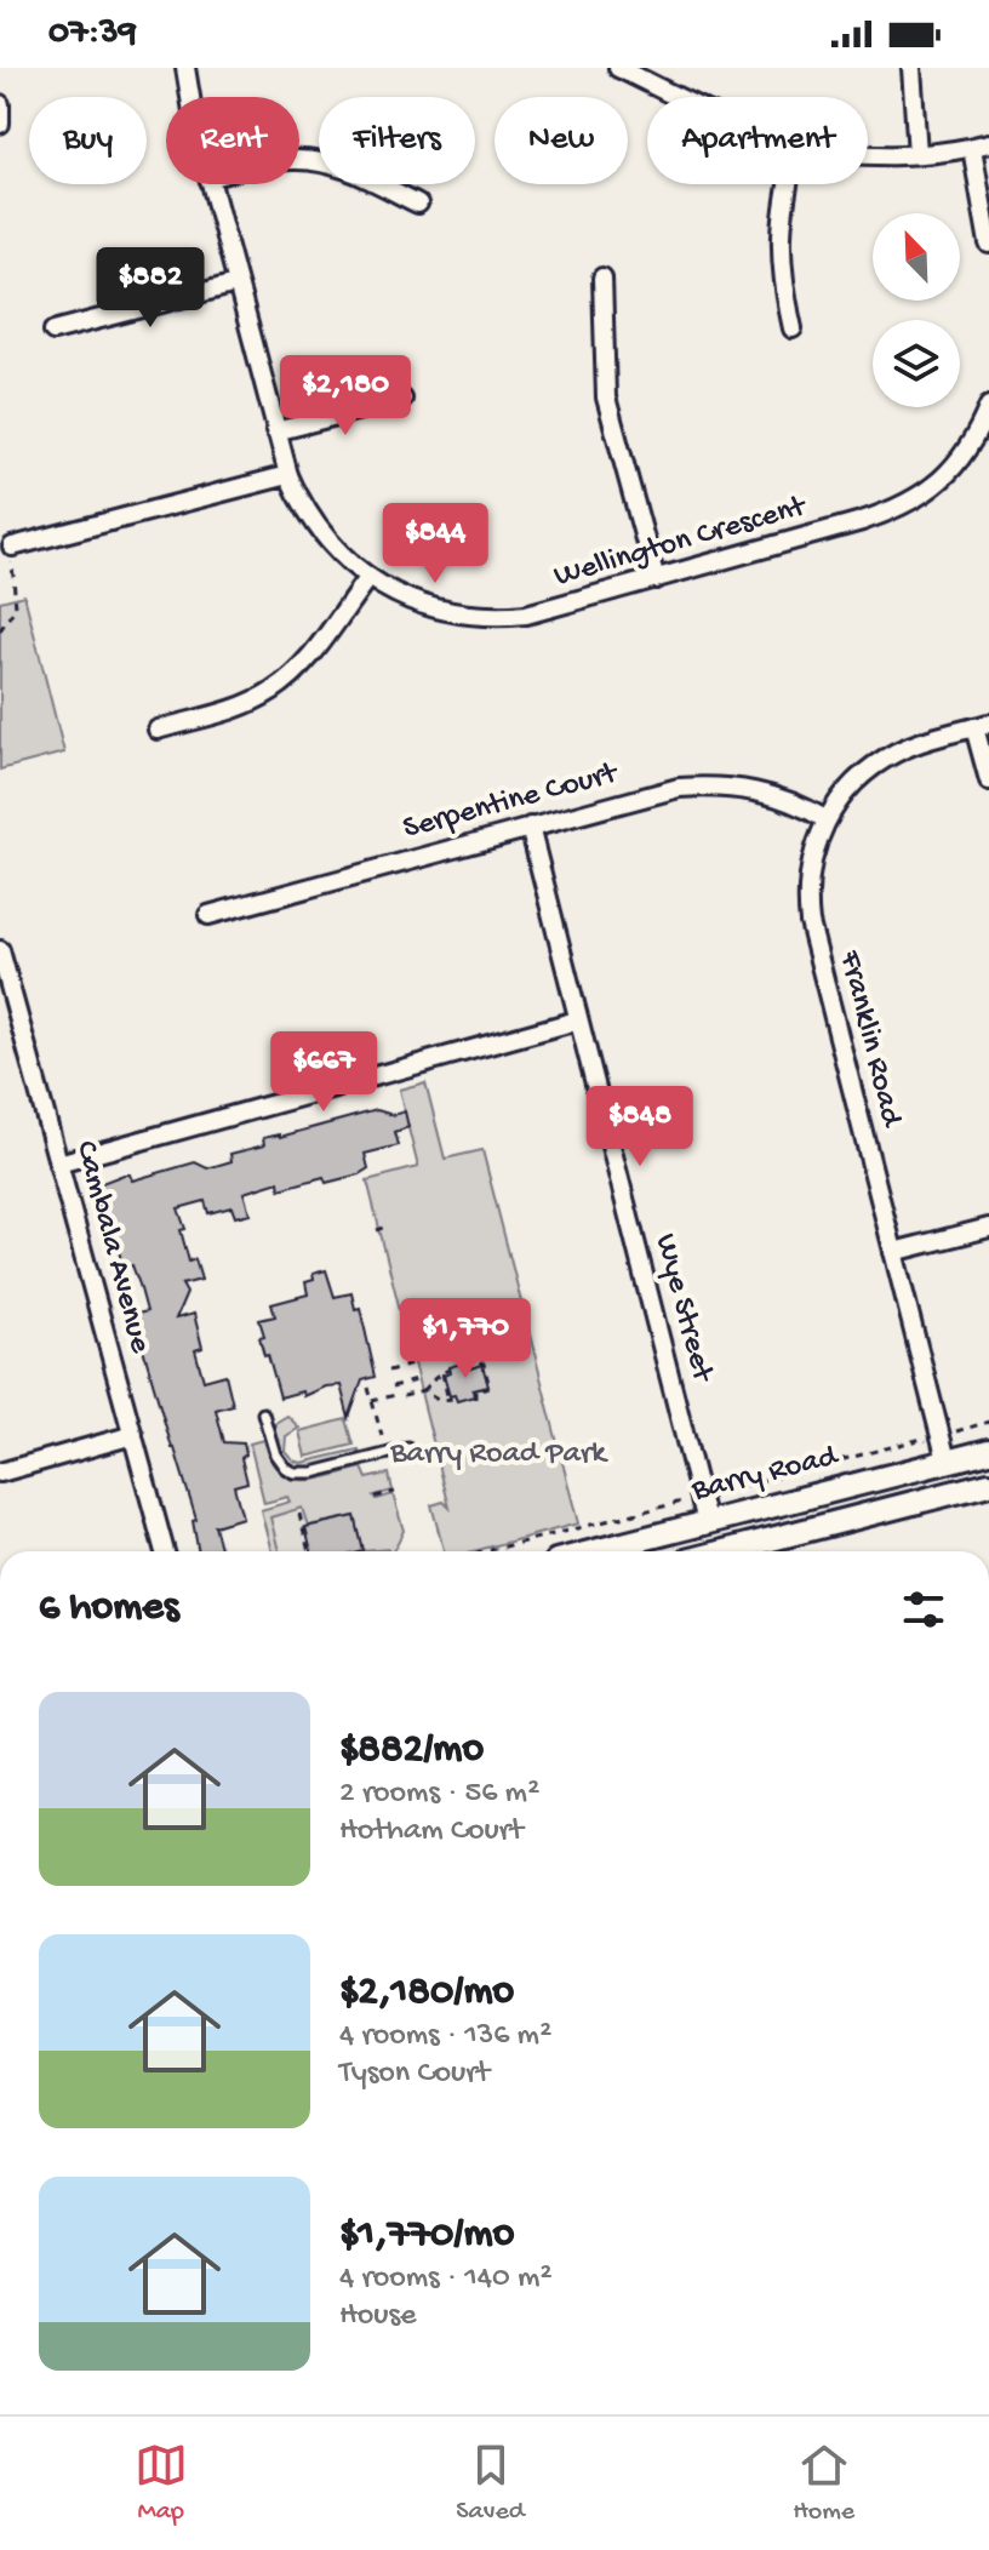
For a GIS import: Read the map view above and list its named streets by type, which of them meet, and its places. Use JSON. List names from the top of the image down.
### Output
{
  "streets": {
    "street": [
      "Wellington Crescent",
      "Serpentine Court",
      "Franklin Road",
      "Cambala Avenue",
      "Wye Street",
      "Barry Road"
    ]
  },
  "crossings": [
    ["Serpentine Court", "Franklin Road"],
    ["Serpentine Court", "Wye Street"],
    ["Franklin Road", "Barry Road"],
    ["Wye Street", "Barry Road"]
  ],
  "parks": ["Barry Road Park"],
  "north": "top left",
  "page": {
    "status": "07:39",
    "chip": [
      "Buy",
      "Rent",
      "Filters",
      "New",
      "Apartment"
    ],
    "price": [
      "$882",
      "$2,180",
      "$844",
      "$667",
      "$848",
      "$1,770"
    ],
    "heading": "6 homes",
    "list": [
      {
        "name": "$882/mo",
        "note": "2 rooms · 56 m² · Hotham Court"
      },
      {
        "name": "$2,180/mo",
        "note": "4 rooms · 136 m² · Tyson Court"
      },
      {
        "name": "$1,770/mo",
        "note": "4 rooms · 140 m² · House"
      }
    ],
    "tabs": ["Map", "Saved", "Home"]
  }
}
